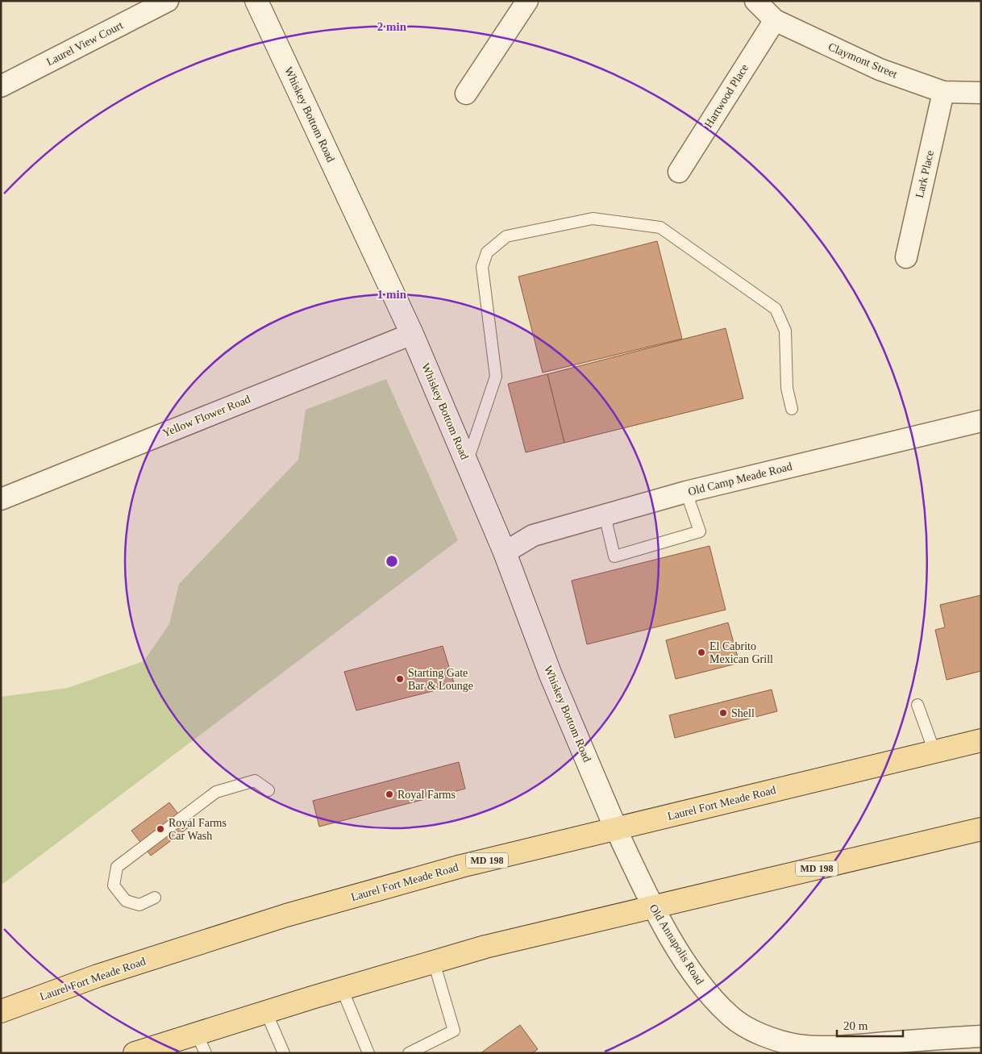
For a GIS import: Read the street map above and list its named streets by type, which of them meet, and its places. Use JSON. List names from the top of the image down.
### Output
{
  "streets": {
    "main road": ["Laurel Fort Meade Road", "MD 198"],
    "street": [
      "Laurel View Court",
      "Claymont Street",
      "Hartwood Place",
      "Whiskey Bottom Road",
      "Lark Place",
      "Yellow Flower Road",
      "Old Camp Meade Road",
      "Old Annapolis Road"
    ]
  },
  "crossings": [
    ["Claymont Street", "Hartwood Place"],
    ["Claymont Street", "Lark Place"],
    ["Whiskey Bottom Road", "Yellow Flower Road"],
    ["Whiskey Bottom Road", "Old Camp Meade Road"],
    ["Whiskey Bottom Road", "Laurel Fort Meade Road"],
    ["Whiskey Bottom Road", "Old Annapolis Road"],
    ["Laurel Fort Meade Road", "Old Annapolis Road"],
    ["MD 198", "Old Annapolis Road"]
  ],
  "places": [
    "El Cabrito Mexican Grill",
    "Starting Gate Bar & Lounge",
    "Shell",
    "Royal Farms",
    "Royal Farms Car Wash"
  ],
  "scale_bar": "20 m",
  "rings": ["2 min", "1 min"]
}
